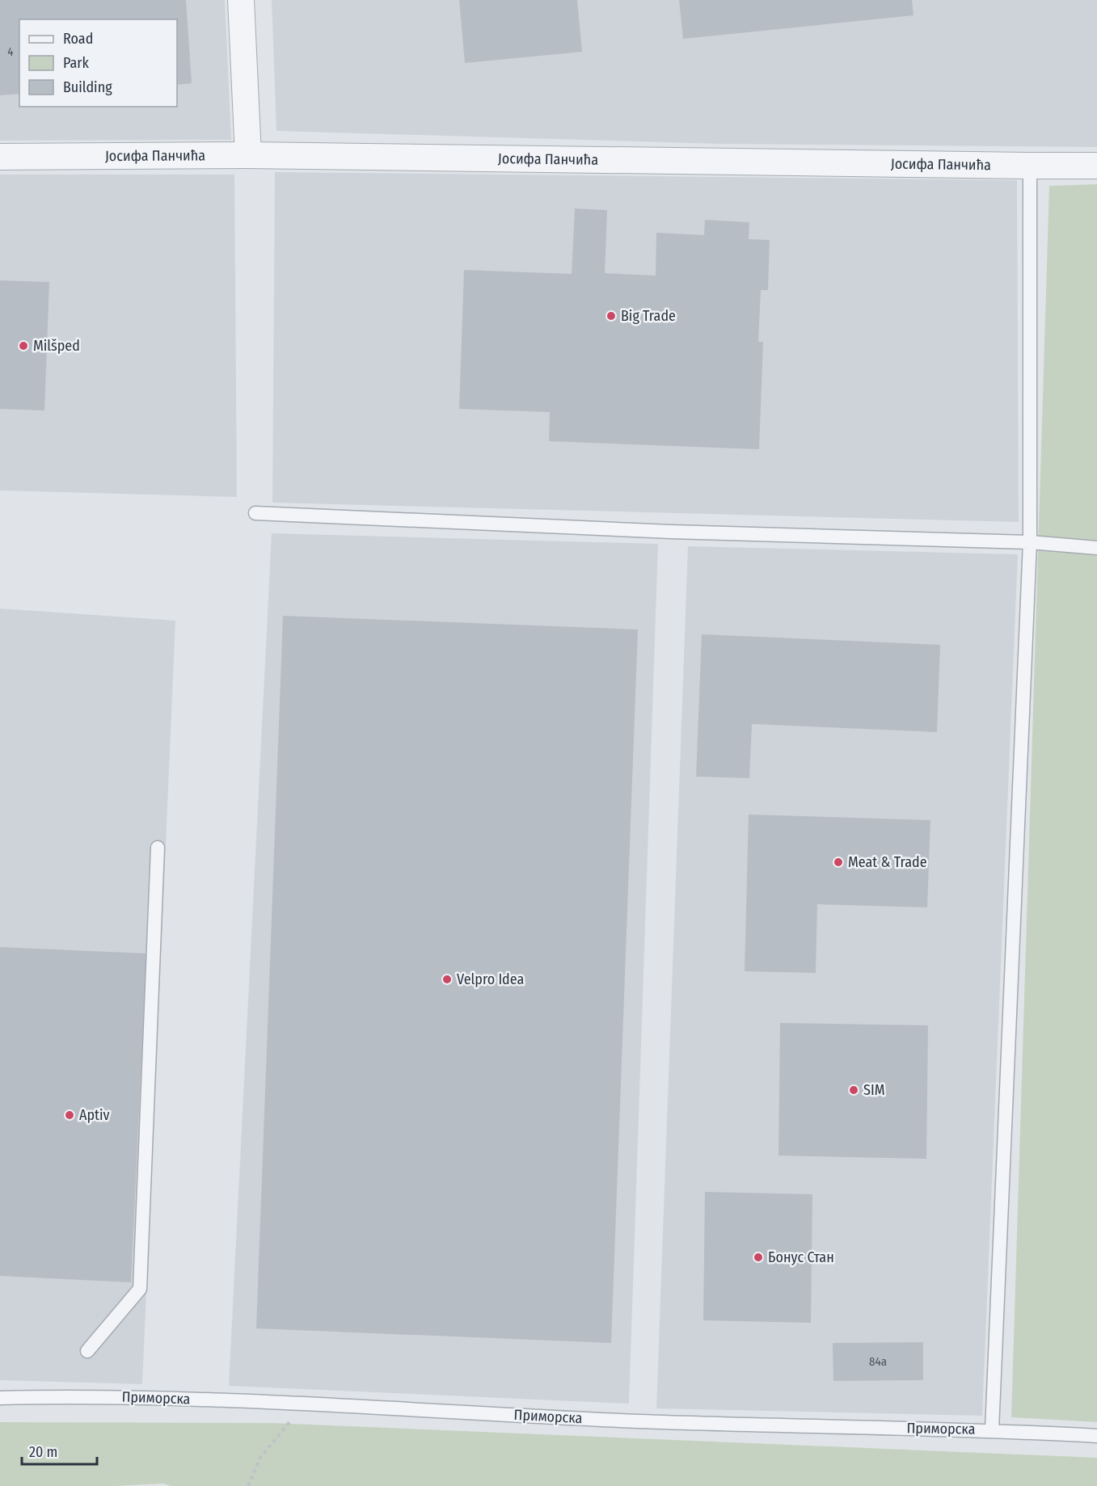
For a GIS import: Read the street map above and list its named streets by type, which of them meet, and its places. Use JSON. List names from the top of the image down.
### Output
{
  "streets": {
    "street": ["Јосифа Панчића"],
    "lane": ["Приморска"]
  },
  "places": [
    "Big Trade",
    "Milšped",
    "Meat & Trade",
    "Velpro Idea",
    "SIM",
    "Aptiv",
    "Бонус Стан"
  ],
  "house_numbers": ["4", "84a"],
  "legend": ["Road", "Park", "Building"],
  "scale_bar": "20 m"
}
